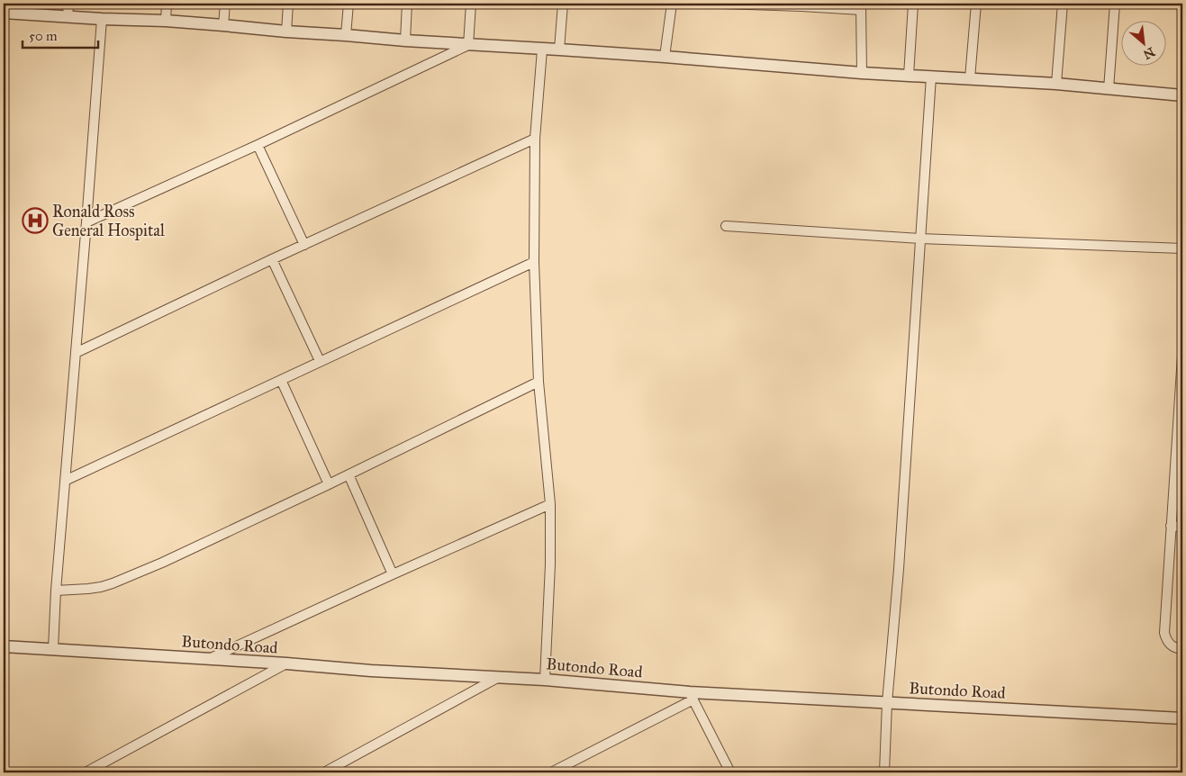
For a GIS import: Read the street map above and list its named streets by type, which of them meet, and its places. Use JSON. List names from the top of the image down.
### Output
{
  "streets": {
    "street": ["Butondo Road"]
  },
  "places": {
    "hospital": ["Ronald Ross General Hospital"]
  },
  "scale_bar": "50 m",
  "north": "bottom right"
}
